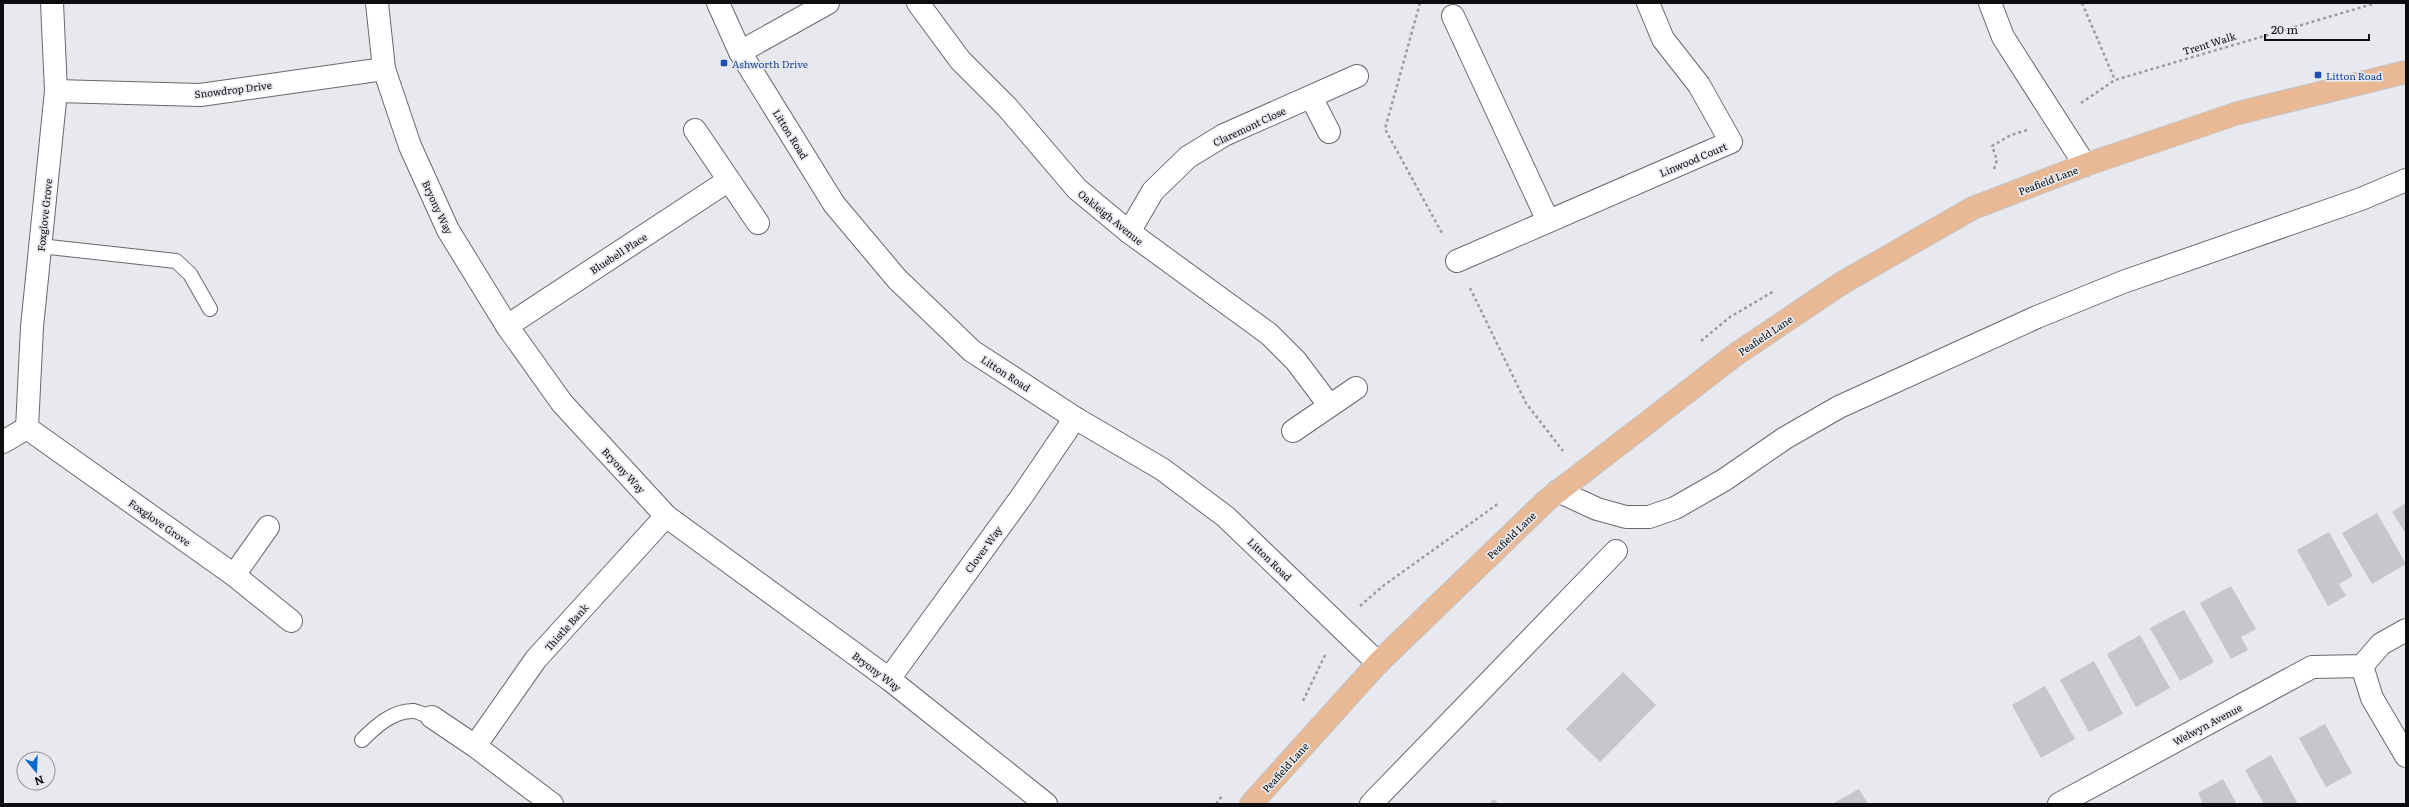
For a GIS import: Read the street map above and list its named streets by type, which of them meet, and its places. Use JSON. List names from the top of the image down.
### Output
{
  "streets": {
    "main road": ["Peafield Lane"],
    "street": [
      "Snowdrop Drive",
      "Claremont Close",
      "Litton Road",
      "Linwood Court",
      "Bryony Way",
      "Foxglove Grove",
      "Oakleigh Avenue",
      "Bluebell Place",
      "Clover Way",
      "Thistle Bank",
      "Welwyn Avenue"
    ],
    "path": ["Trent Walk"]
  },
  "crossings": [
    ["Snowdrop Drive", "Bryony Way"],
    ["Snowdrop Drive", "Foxglove Grove"],
    ["Claremont Close", "Oakleigh Avenue"],
    ["Litton Road", "Peafield Lane"],
    ["Litton Road", "Clover Way"],
    ["Bryony Way", "Bluebell Place"],
    ["Bryony Way", "Clover Way"],
    ["Bryony Way", "Thistle Bank"]
  ],
  "places": {
    "transit": ["Ashworth Drive", "Litton Road"]
  },
  "scale_bar": "20 m",
  "north": "bottom"
}
